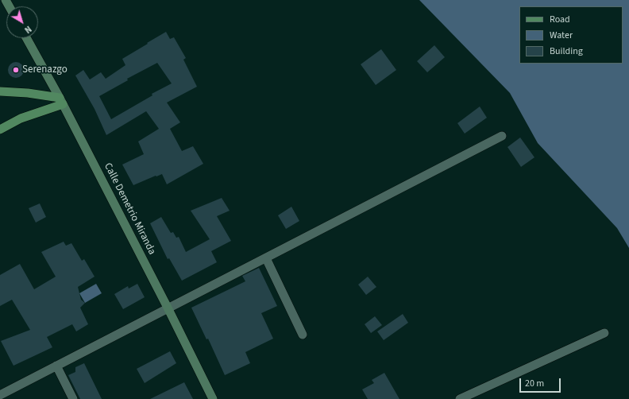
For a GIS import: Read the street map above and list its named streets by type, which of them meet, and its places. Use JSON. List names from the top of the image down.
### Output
{
  "streets": {
    "main road": ["Calle Demetrio Miranda"]
  },
  "places": ["Serenazgo"],
  "legend": ["Road", "Water", "Building"],
  "scale_bar": "20 m",
  "north": "bottom right"
}
